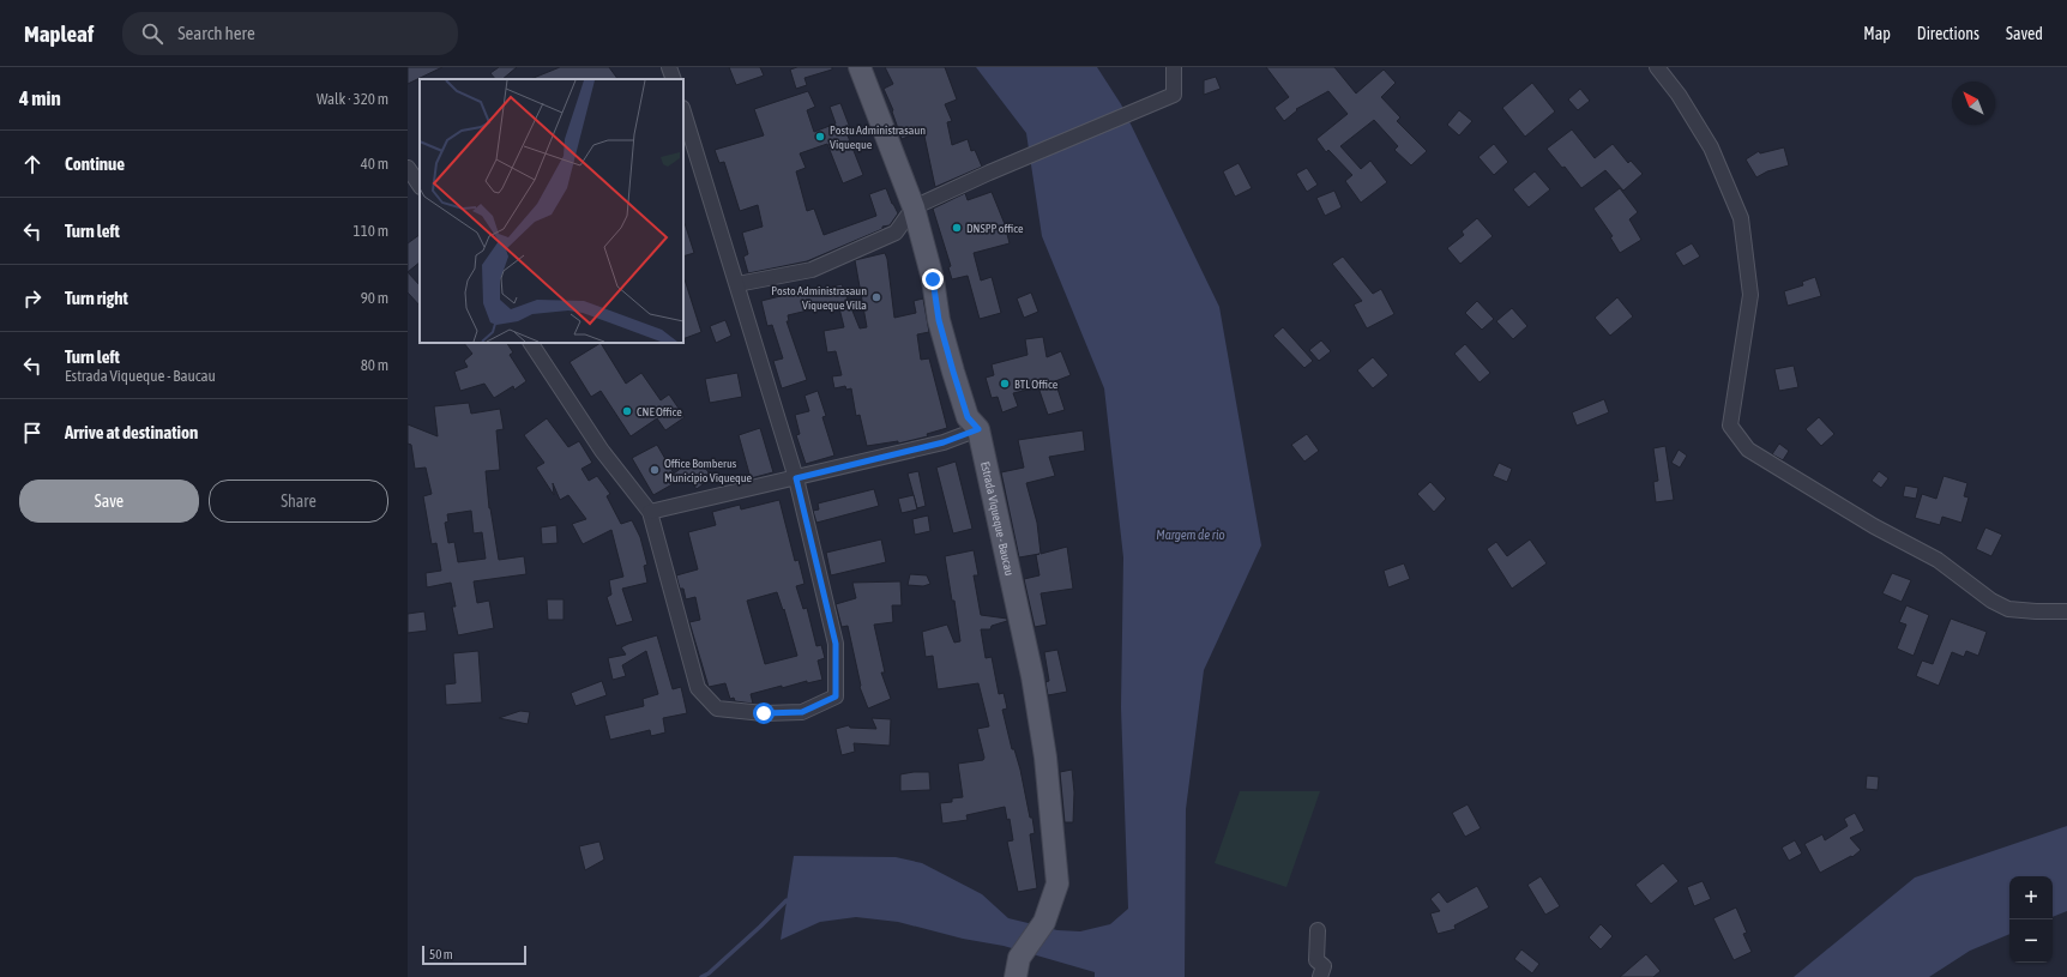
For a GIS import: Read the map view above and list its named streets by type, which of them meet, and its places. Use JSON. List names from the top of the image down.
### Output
{
  "streets": {
    "main road": ["Estrada Viqueque - Baucau"]
  },
  "water": ["Margem de rio"],
  "places": [
    "Postu Administrasaun Viqueque",
    "DNSPP office",
    "Posto Administrasaun Viqueque Villa",
    "BTL Office",
    "CNE Office",
    "Office Bomberus Municipio Viqueque"
  ],
  "scale_bar": "50 m",
  "north": "top left",
  "page": {
    "header": "Mapleaf",
    "search": "Search here",
    "nav": ["Map", "Directions", "Saved"],
    "heading": ["4 min", "Walk · 320 m"],
    "list": [
      ["Continue", "40 m"],
      ["Turn left", "110 m"],
      ["Turn right", "90 m"],
      ["Turn left", "Estrada Viqueque - Baucau", "80 m"],
      "Arrive at destination"
    ],
    "buttons": ["Save", "Share"],
    "map_buttons": ["+", "−"],
    "scale": "50 m"
  }
}
